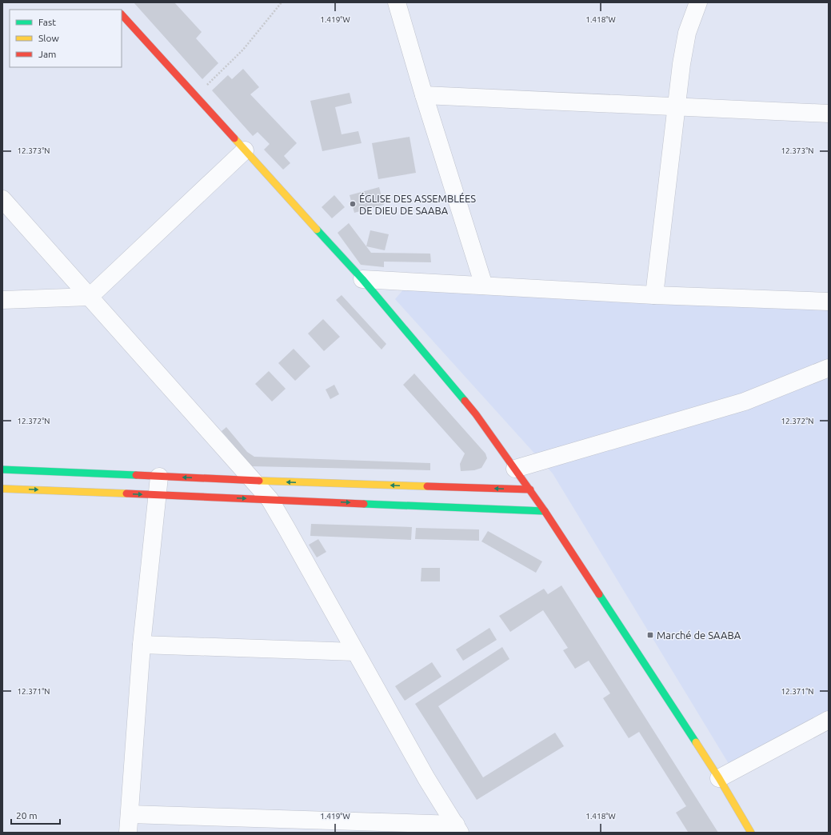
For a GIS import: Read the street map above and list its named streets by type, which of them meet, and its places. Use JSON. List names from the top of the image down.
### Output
{
  "places": {
    "other": ["ÉGLISE DES ASSEMBLÉES DE DIEU DE SAABA"],
    "transit": ["Marché de SAABA"]
  },
  "legend": ["Fast", "Slow", "Jam"],
  "scale_bar": "20 m",
  "coordinates": [
    "1.419°W",
    "1.418°W",
    "12.373°N",
    "12.372°N",
    "12.371°N"
  ]
}
